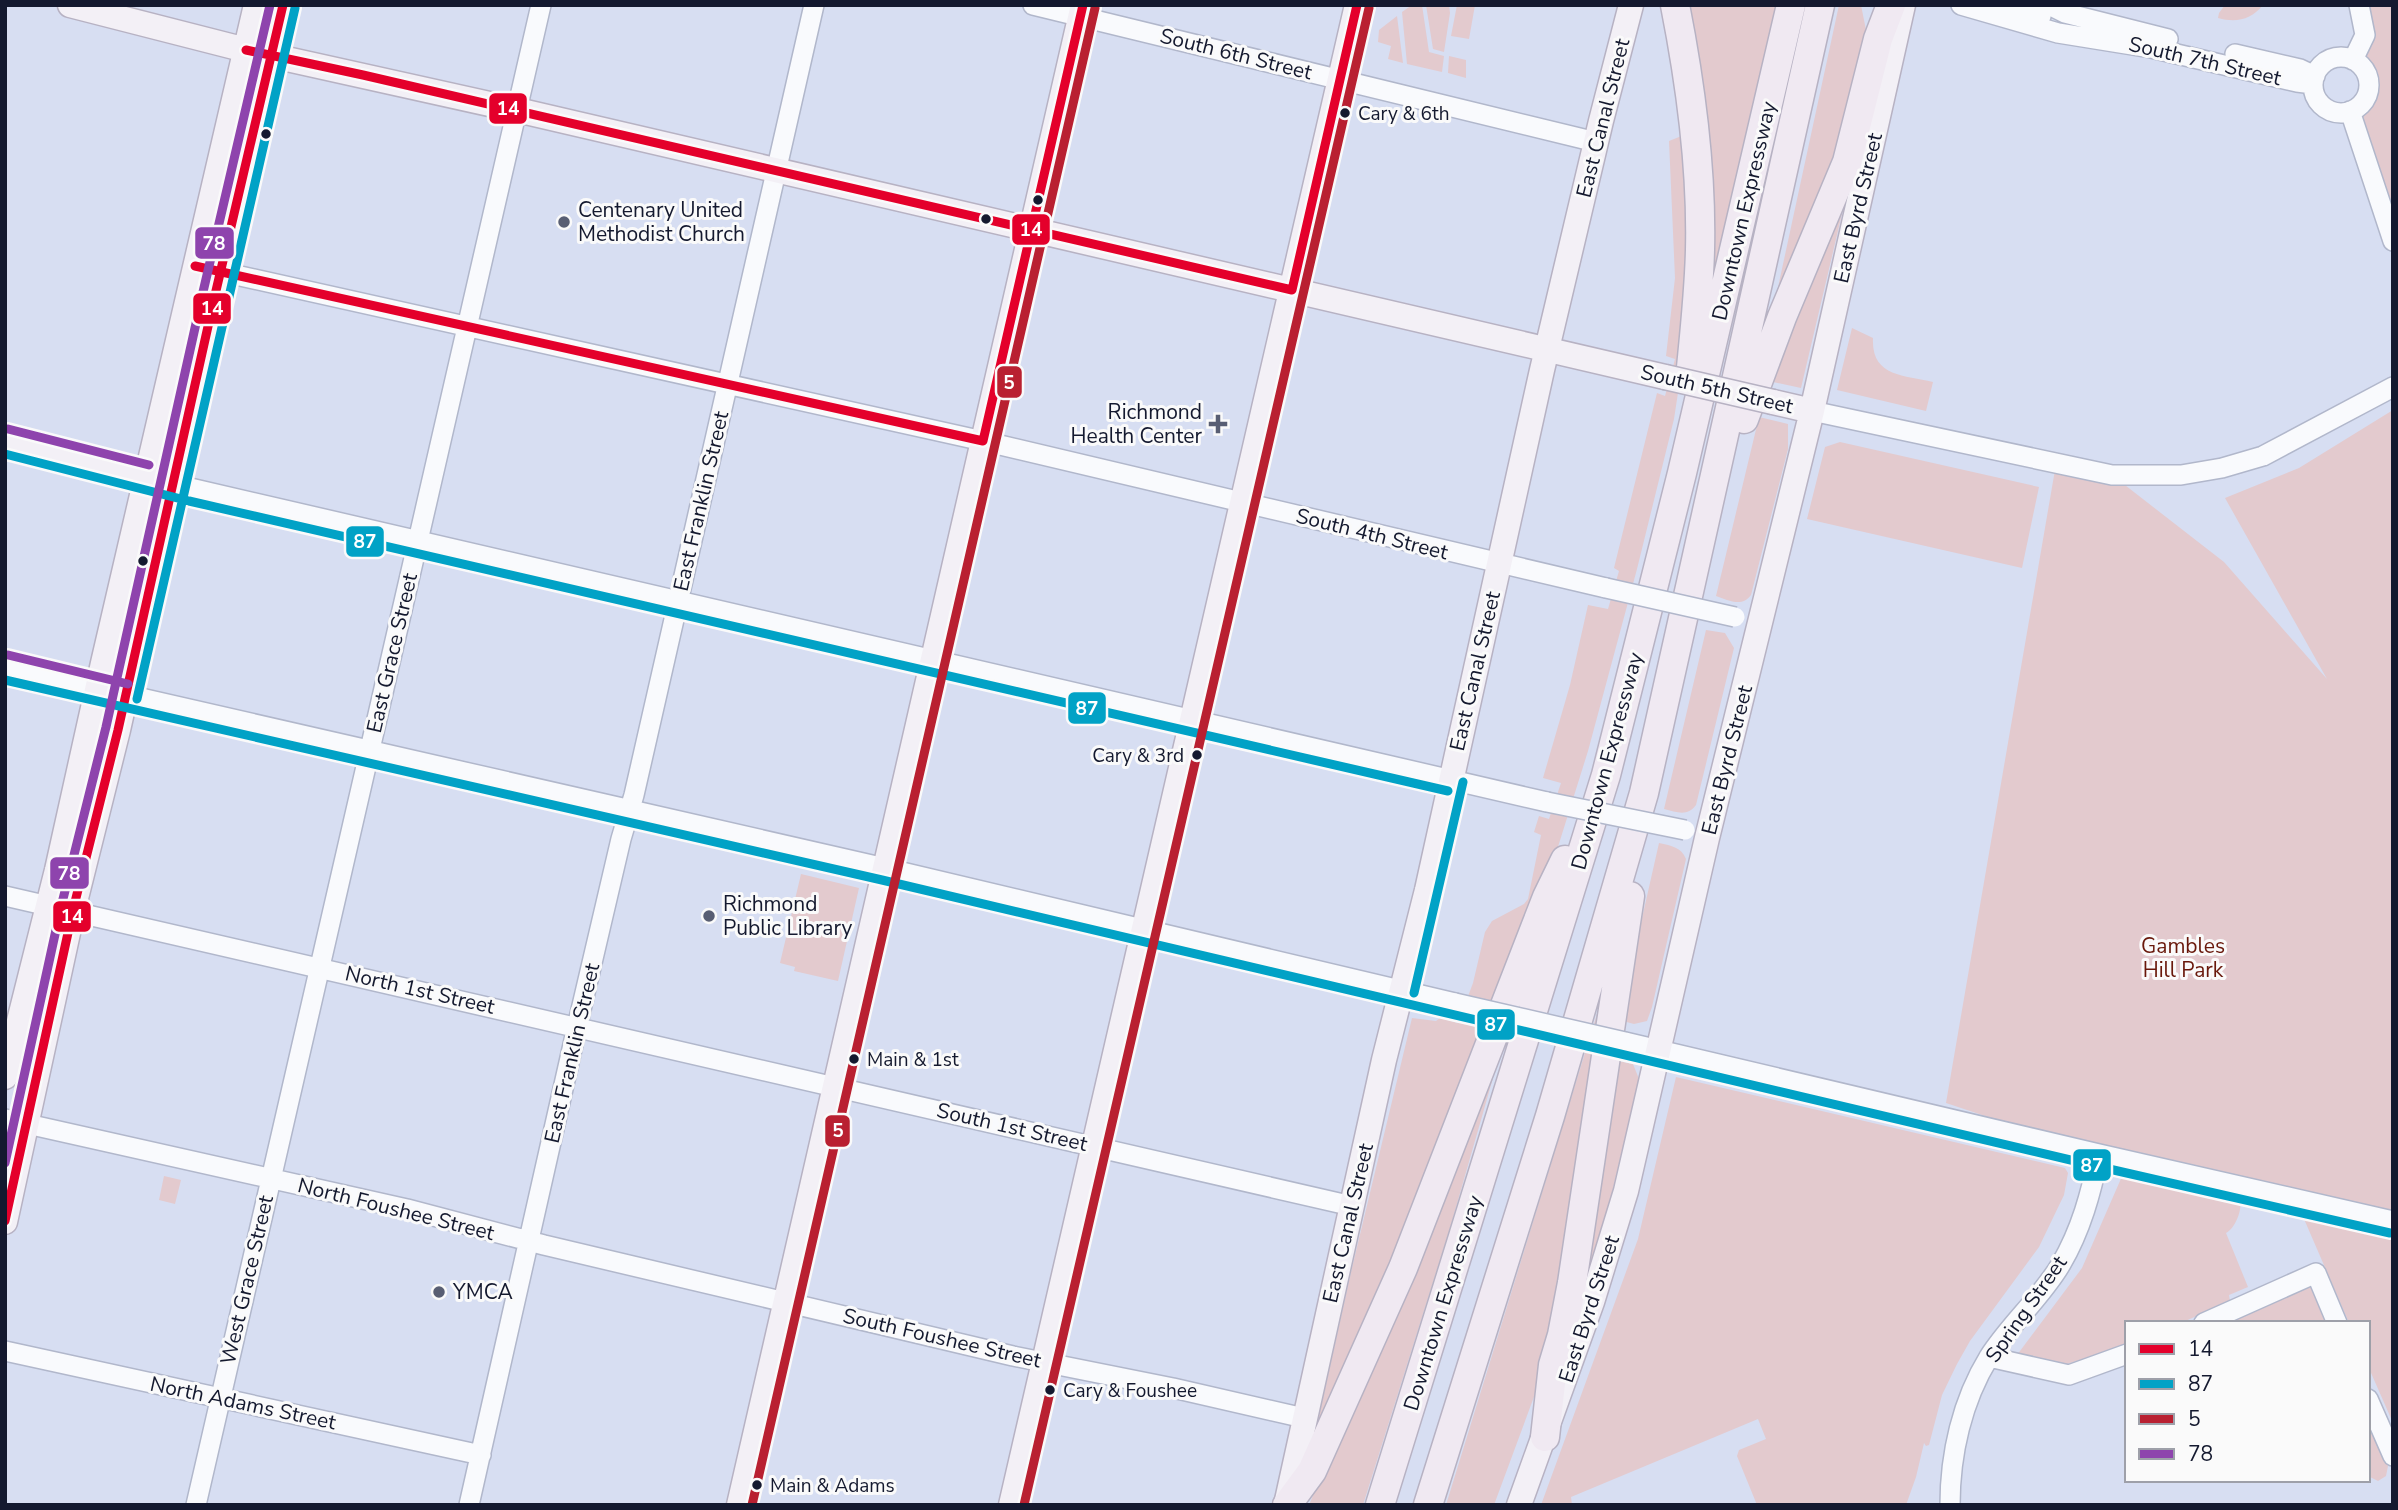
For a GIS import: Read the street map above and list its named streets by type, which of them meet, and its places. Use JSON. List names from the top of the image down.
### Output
{
  "streets": {
    "highway": ["Downtown Expressway"],
    "main road": ["East Canal Street", "East Byrd Street", "South 5th Street"],
    "street": [
      "South 6th Street",
      "South 7th Street",
      "East Franklin Street",
      "South 4th Street",
      "East Grace Street",
      "North 1st Street",
      "South 1st Street",
      "North Foushee Street",
      "West Grace Street",
      "Spring Street",
      "South Foushee Street",
      "North Adams Street"
    ]
  },
  "crossings": [
    ["South 6th Street", "East Canal Street"],
    ["East Canal Street", "South 5th Street"],
    ["East Canal Street", "South 4th Street"],
    ["East Canal Street", "South 1st Street"],
    ["East Canal Street", "South Foushee Street"],
    ["East Byrd Street", "South 5th Street"],
    ["East Byrd Street", "South 4th Street"],
    ["South 5th Street", "East Franklin Street"],
    ["South 5th Street", "East Grace Street"],
    ["East Franklin Street", "South 4th Street"],
    ["East Franklin Street", "North 1st Street"],
    ["East Franklin Street", "North Foushee Street"],
    ["East Franklin Street", "North Adams Street"],
    ["South 4th Street", "East Grace Street"],
    ["East Grace Street", "North 1st Street"],
    ["East Grace Street", "North Foushee Street"],
    ["East Grace Street", "West Grace Street"],
    ["North 1st Street", "South 1st Street"],
    ["North Foushee Street", "West Grace Street"],
    ["North Foushee Street", "South Foushee Street"],
    ["West Grace Street", "North Adams Street"]
  ],
  "parks": ["Gambles Hill Park"],
  "places": {
    "other": [
      "Cary & 6th",
      "Centenary United Methodist Church",
      "Cary & 3rd",
      "Richmond Public Library",
      "Main & 1st",
      "YMCA",
      "Cary & Foushee",
      "Main & Adams"
    ],
    "health": ["Richmond Health Center"]
  },
  "lines": [
    "transit line 14",
    "transit line 78",
    "transit line 87",
    "transit line 5"
  ],
  "legend": [
    "14",
    "87",
    "5",
    "78"
  ]
}
